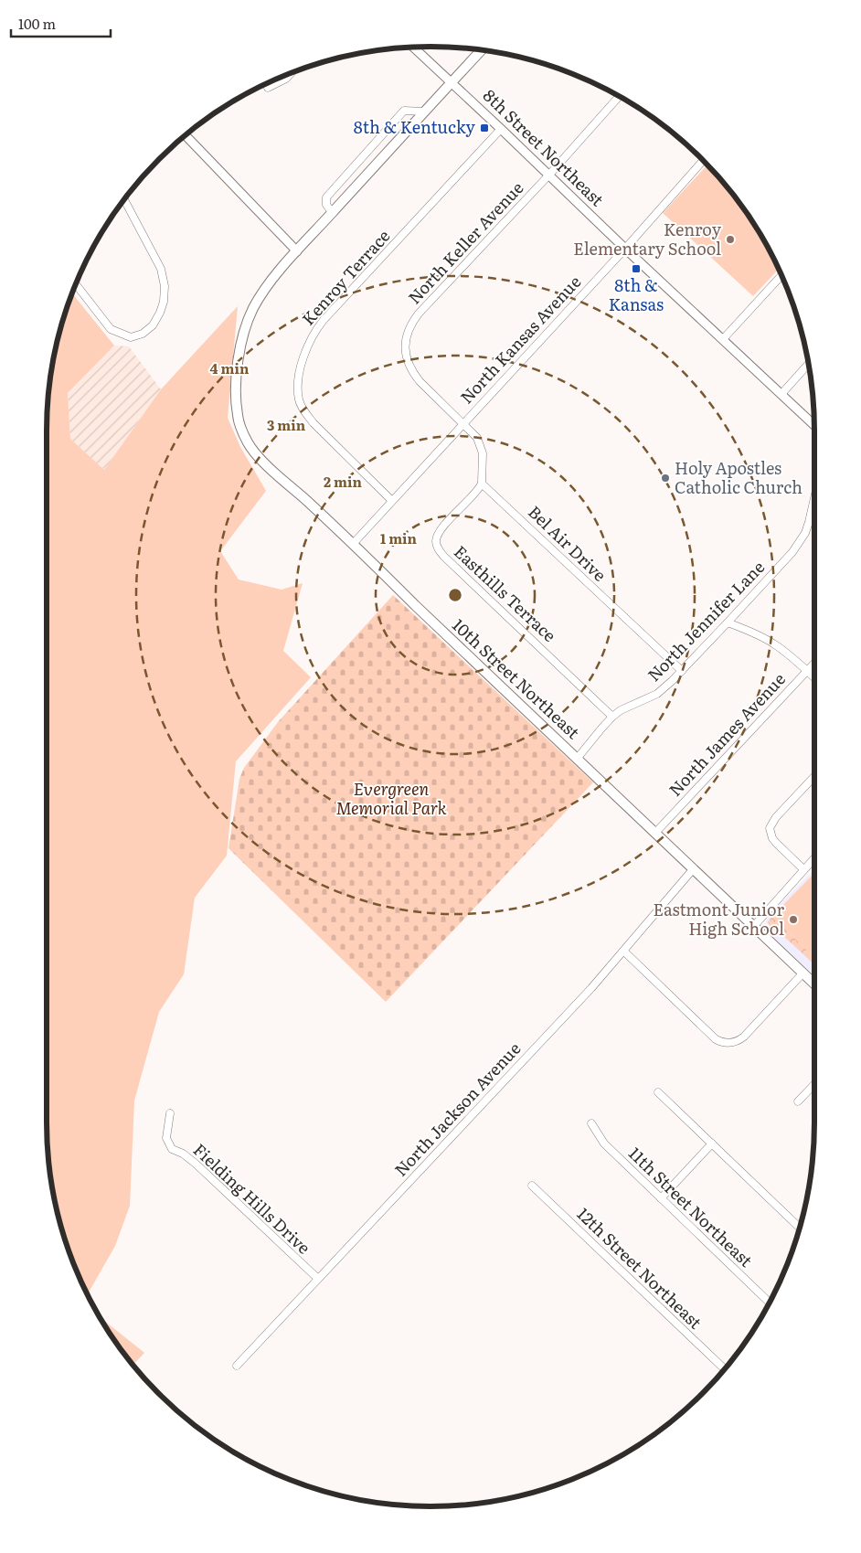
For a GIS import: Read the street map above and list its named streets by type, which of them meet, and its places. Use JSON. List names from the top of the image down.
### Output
{
  "streets": {
    "main road": ["10th Street Northeast"],
    "street": [
      "8th Street Northeast",
      "North Keller Avenue",
      "Kenroy Terrace",
      "North Kansas Avenue",
      "Bel Air Drive",
      "Easthills Terrace",
      "North Jennifer Lane",
      "North James Avenue",
      "North Jackson Avenue",
      "Fielding Hills Drive",
      "11th Street Northeast",
      "12th Street Northeast"
    ]
  },
  "crossings": [
    ["8th Street Northeast", "North Keller Avenue"],
    ["8th Street Northeast", "Kenroy Terrace"],
    ["8th Street Northeast", "North Kansas Avenue"],
    ["8th Street Northeast", "10th Street Northeast"],
    ["North Keller Avenue", "North Kansas Avenue"],
    ["Kenroy Terrace", "North Kansas Avenue"],
    ["North Kansas Avenue", "10th Street Northeast"],
    ["Bel Air Drive", "Easthills Terrace"],
    ["Bel Air Drive", "North Jennifer Lane"],
    ["Easthills Terrace", "North Jennifer Lane"],
    ["North Jennifer Lane", "10th Street Northeast"],
    ["10th Street Northeast", "North James Avenue"],
    ["10th Street Northeast", "North Jackson Avenue"],
    ["North Jackson Avenue", "Fielding Hills Drive"]
  ],
  "parks": ["Evergreen Memorial Park"],
  "places": {
    "transit": ["8th & Kentucky", "8th & Kansas"],
    "other": ["Kenroy Elementary School", "Holy Apostles Catholic Church", "Eastmont Junior High School"]
  },
  "scale_bar": "100 m",
  "rings": [
    "4 min",
    "3 min",
    "2 min",
    "1 min"
  ]
}
